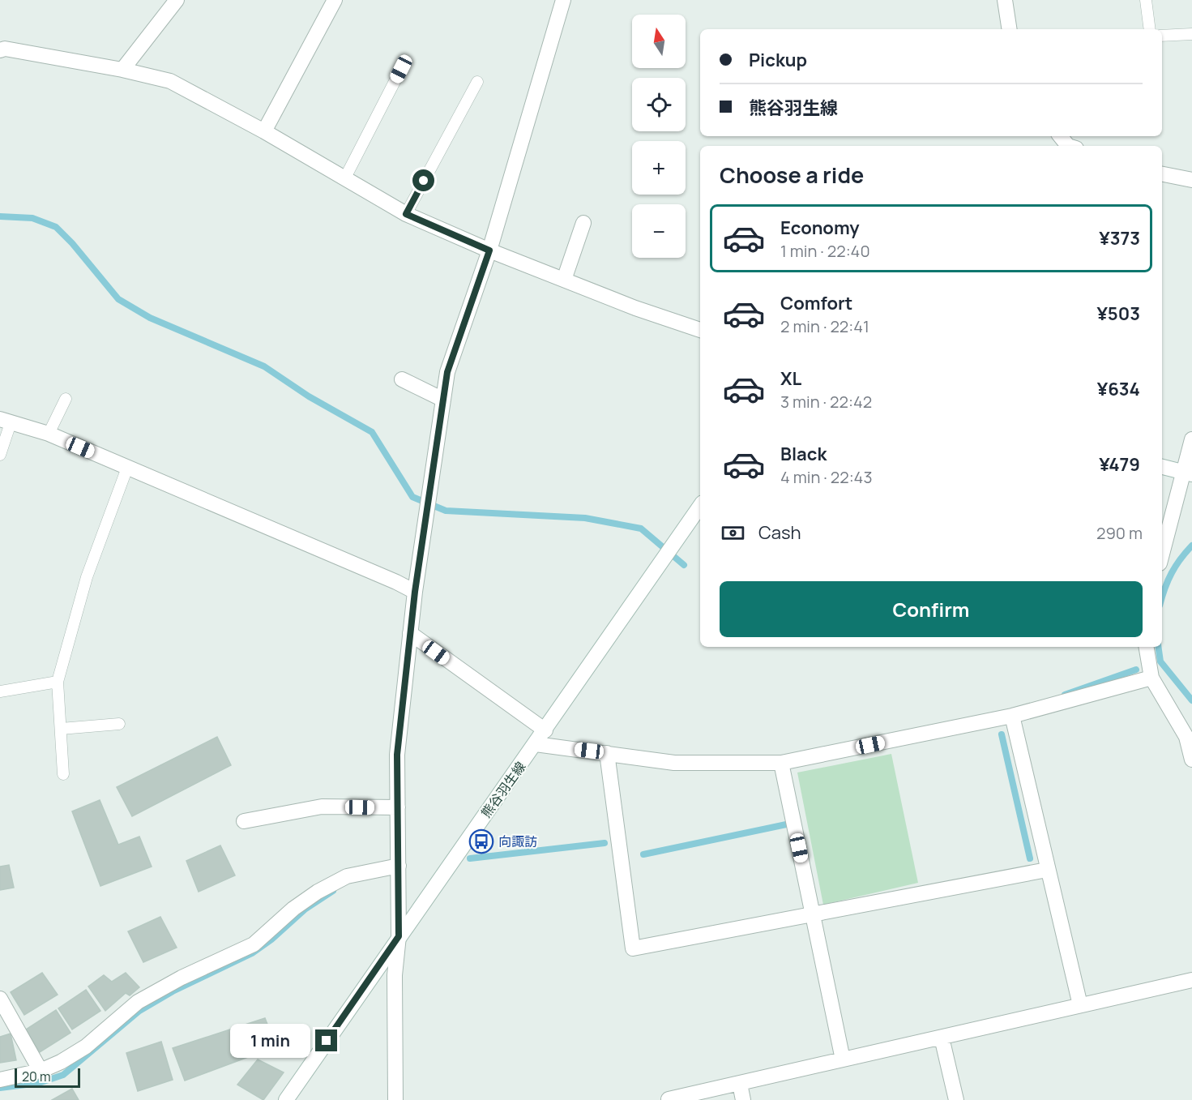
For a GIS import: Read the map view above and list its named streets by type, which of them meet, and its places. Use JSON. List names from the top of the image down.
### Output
{
  "streets": {
    "street": ["熊谷羽生線"]
  },
  "places": {
    "bus stop": ["向諏訪"]
  },
  "scale_bar": "20 m",
  "north": "top",
  "page": {
    "map_buttons": ["+", "−"],
    "banner": ["Pickup", "熊谷羽生線"],
    "heading": "Choose a ride",
    "list": [
      {
        "name": "Economy",
        "note": "1 min · 22:40",
        "value": "¥373"
      },
      {
        "name": "Comfort",
        "note": "2 min · 22:41",
        "value": "¥503"
      },
      {
        "name": "XL",
        "note": "3 min · 22:42",
        "value": "¥634"
      },
      {
        "name": "Black",
        "note": "4 min · 22:43",
        "value": "¥479"
      }
    ],
    "pay": ["Cash", "290 m"],
    "buttons": "Confirm",
    "bubble": "1 min",
    "scale": "20 m"
  }
}
